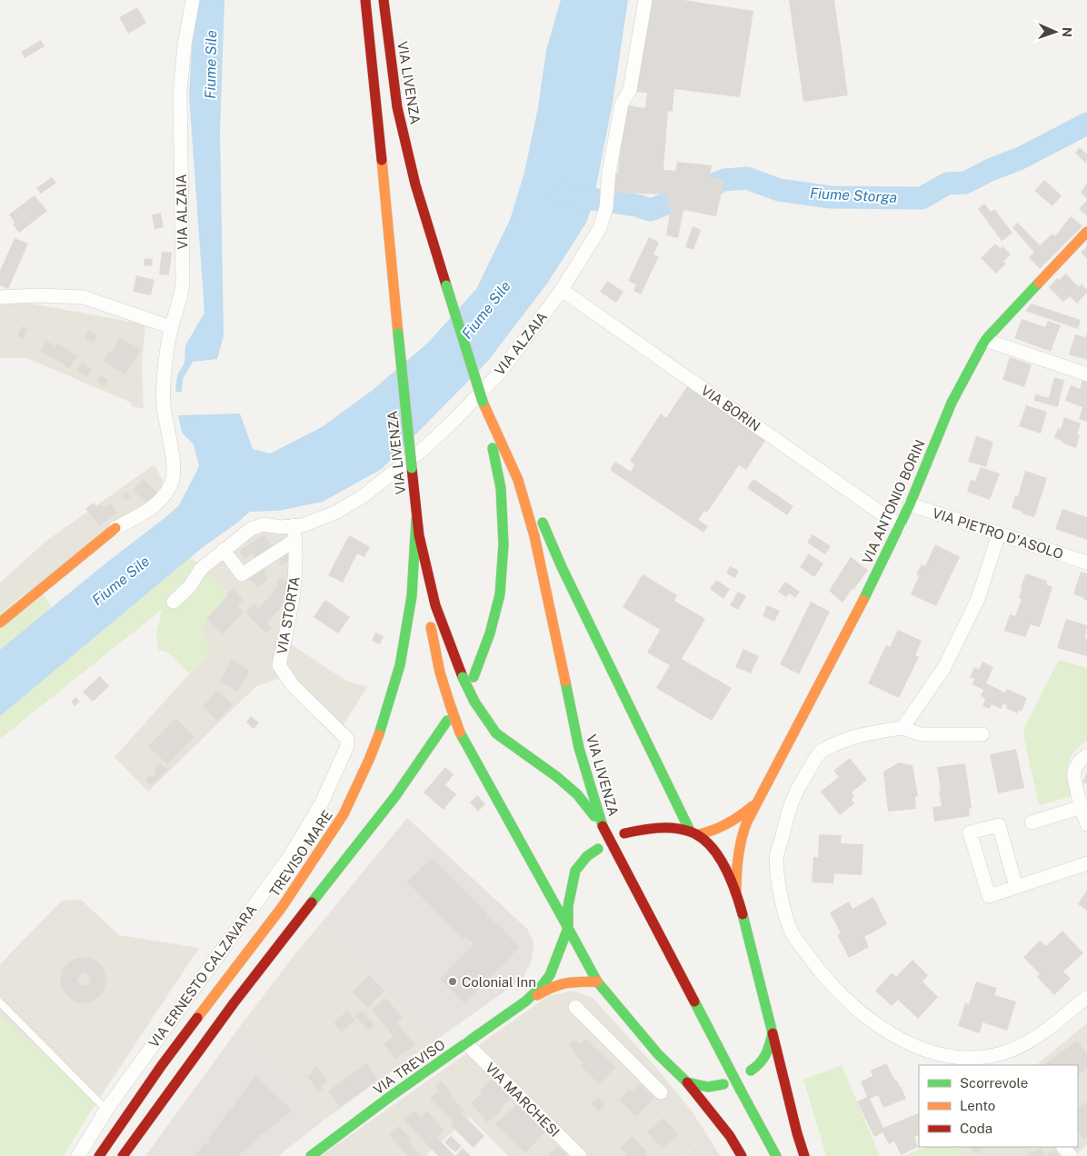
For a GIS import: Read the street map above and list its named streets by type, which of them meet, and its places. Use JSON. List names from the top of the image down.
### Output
{
  "streets": {
    "main road": [
      "VIA LIVENZA",
      "VIA ANTONIO BORIN",
      "TREVISO MARE",
      "VIA TREVISO"
    ],
    "street": [
      "VIA ALZAIA",
      "VIA BORIN",
      "VIA PIETRO D'ASOLO",
      "VIA STORTA",
      "VIA ERNESTO CALZAVARA",
      "VIA MARCHESI"
    ]
  },
  "crossings": [
    ["VIA LIVENZA", "TREVISO MARE"],
    ["VIA ALZAIA", "VIA BORIN"],
    ["VIA ALZAIA", "VIA STORTA"],
    ["VIA BORIN", "VIA ANTONIO BORIN"],
    ["VIA ANTONIO BORIN", "VIA PIETRO D'ASOLO"],
    ["VIA STORTA", "VIA ERNESTO CALZAVARA"],
    ["VIA TREVISO", "VIA MARCHESI"]
  ],
  "water": ["Fiume Sile", "Fiume Storga"],
  "places": ["Colonial Inn"],
  "legend": ["Scorrevole", "Lento", "Coda"],
  "north": "right"
}
